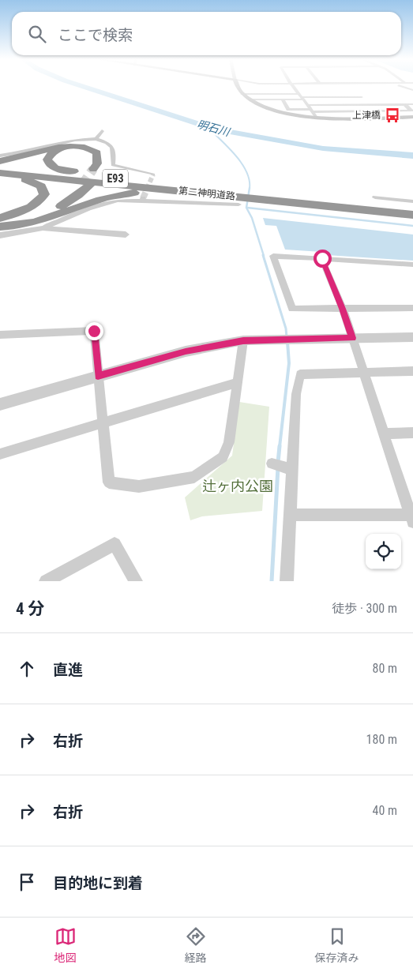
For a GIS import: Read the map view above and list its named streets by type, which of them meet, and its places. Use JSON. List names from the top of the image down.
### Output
{
  "streets": {
    "highway": ["E93", "第二神明道路"]
  },
  "water": ["明石川"],
  "parks": ["辻ヶ内公園"],
  "places": {
    "bus stop": ["上津橋"]
  },
  "page": {
    "search": "ここで検索",
    "heading": ["4 分", "徒歩 · 300 m"],
    "list": [
      ["直進", "80 m"],
      ["右折", "180 m"],
      ["右折", "40 m"],
      "目的地に到着"
    ],
    "nav": ["地図", "経路", "保存済み"]
  }
}
